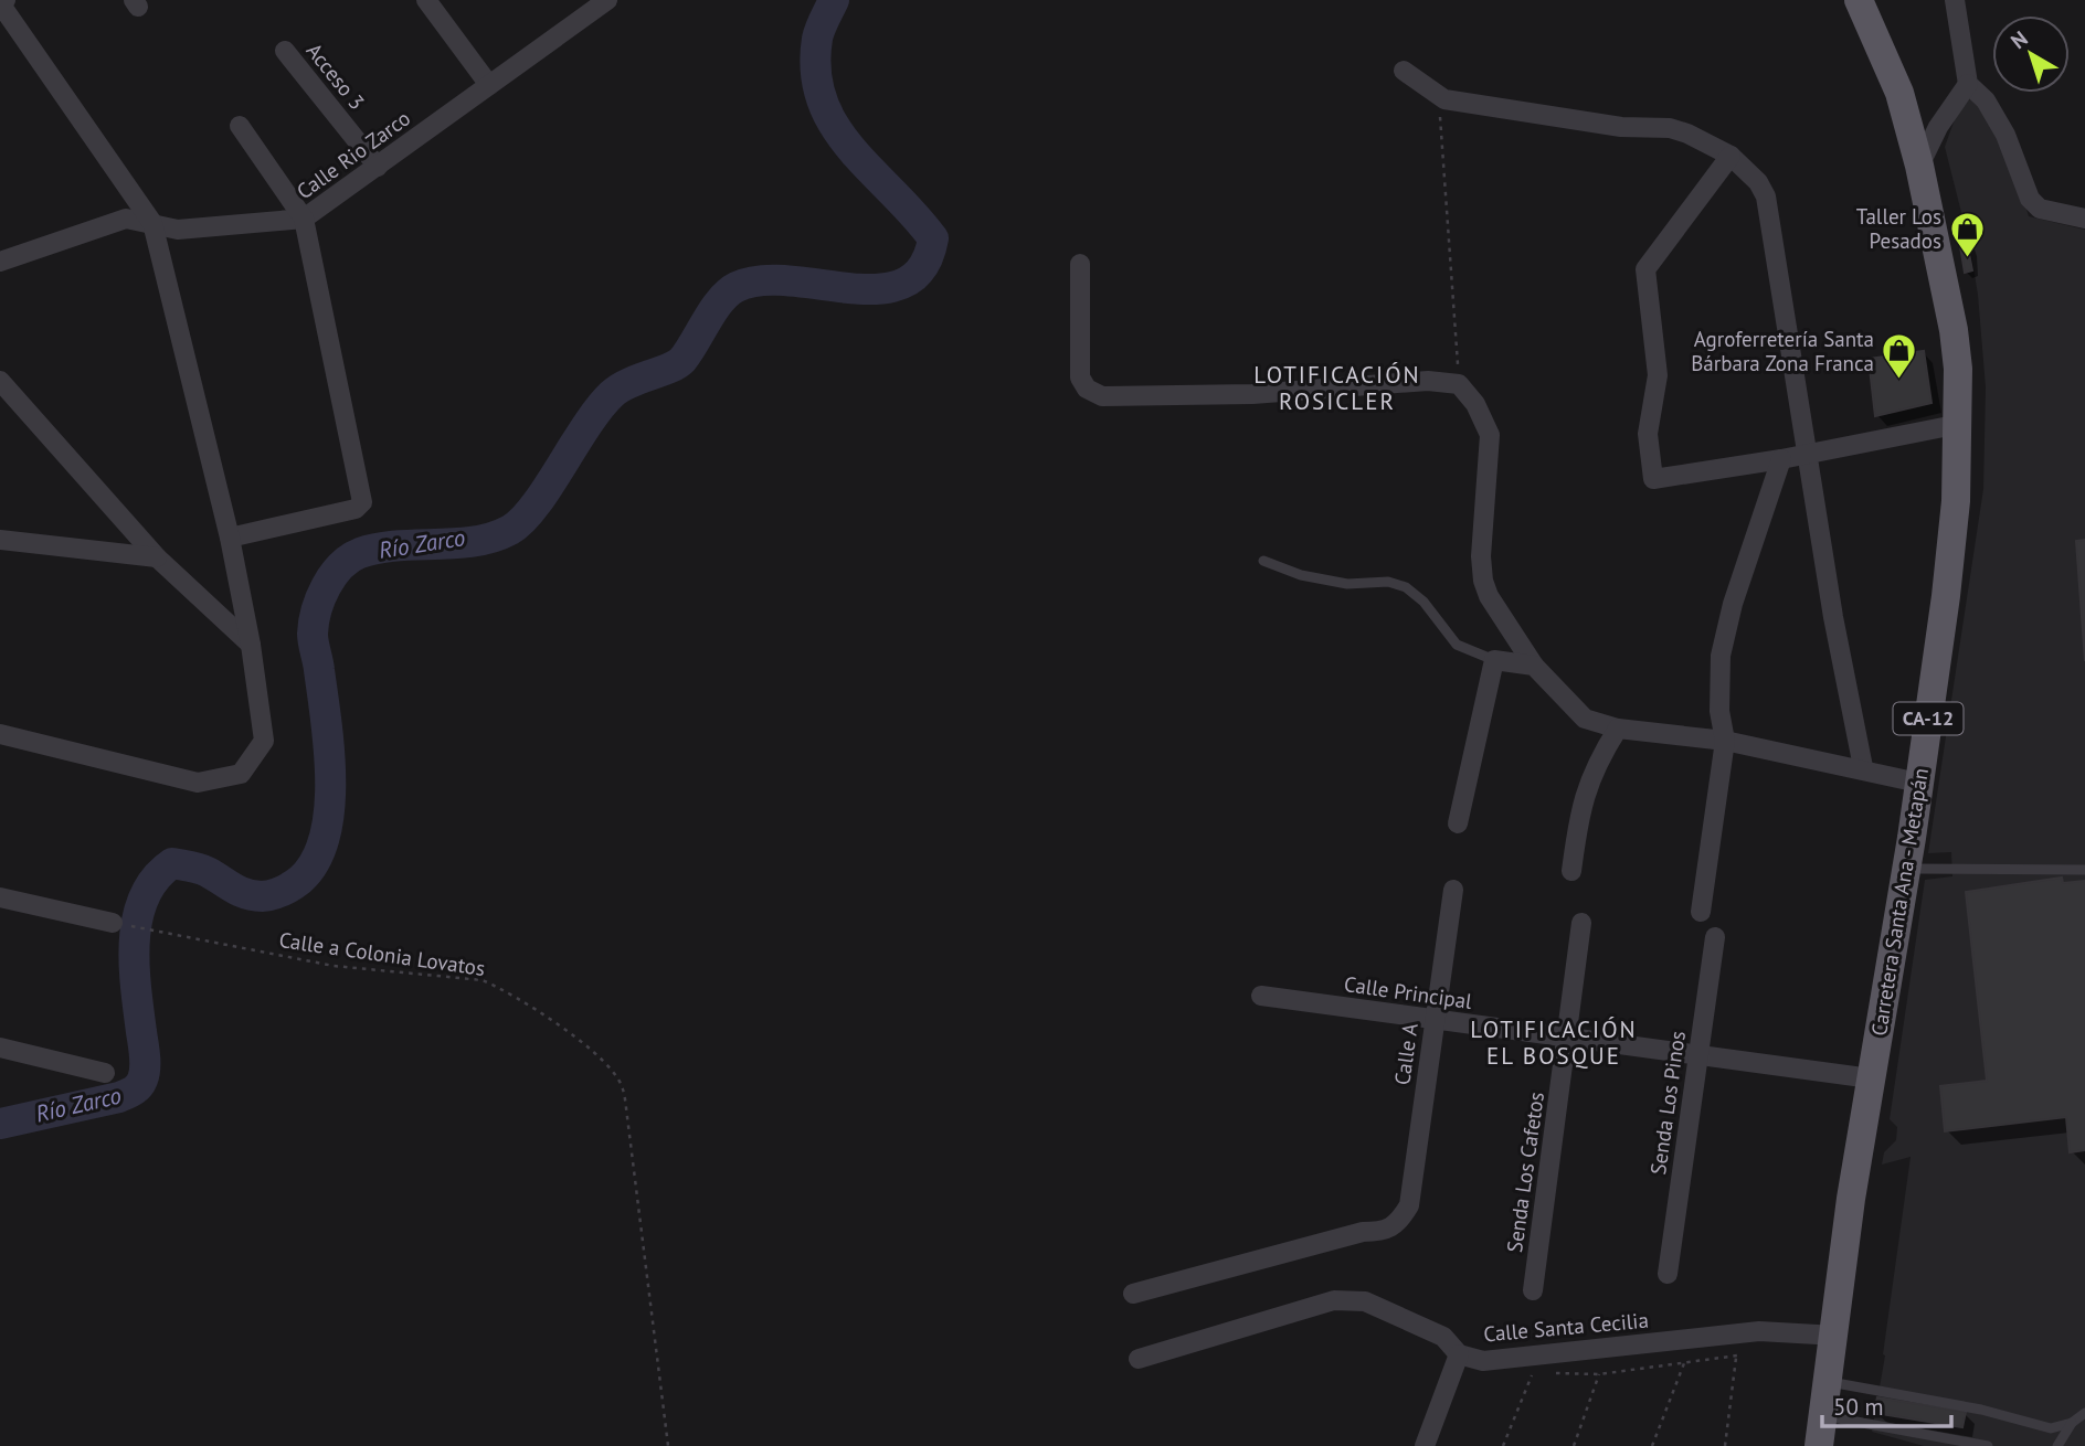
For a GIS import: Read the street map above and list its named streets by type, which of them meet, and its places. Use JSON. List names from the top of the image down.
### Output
{
  "streets": {
    "main road": ["CA-12", "Carretera Santa Ana - Metapán"],
    "street": [
      "Acceso 3",
      "Calle Rio Zarco",
      "Calle Principal",
      "Calle A",
      "Senda Los Pinos",
      "Senda Los Cafetos",
      "Calle Santa Cecilia"
    ],
    "path": ["Calle a Colonia Lovatos"]
  },
  "crossings": [
    ["Acceso 3", "Calle Rio Zarco"],
    ["Carretera Santa Ana - Metapán", "Calle Principal"],
    ["Carretera Santa Ana - Metapán", "Calle Santa Cecilia"],
    ["Calle Principal", "Calle A"],
    ["Calle Principal", "Senda Los Pinos"],
    ["Calle Principal", "Senda Los Cafetos"]
  ],
  "districts": ["LOTIFICACIÓN ROSICLER", "LOTIFICACIÓN EL BOSQUE"],
  "water": ["Río Zarco"],
  "places": {
    "shop": ["Taller Los Pesados", "Agroferretería Santa Bárbara Zona Franca"]
  },
  "scale_bar": "50 m",
  "north": "top left"
}
